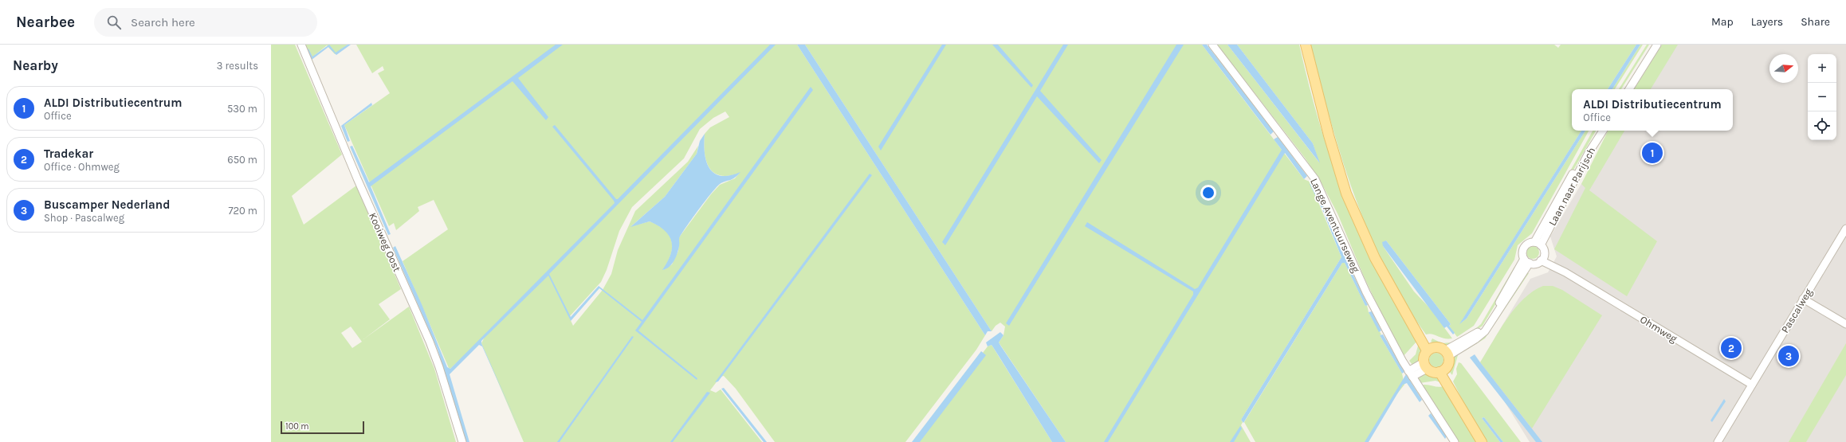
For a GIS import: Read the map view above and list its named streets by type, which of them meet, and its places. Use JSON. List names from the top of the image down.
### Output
{
  "streets": {
    "street": [
      "Laan naar Parijsch",
      "Lange Aventuurseweg",
      "Kooiweg Oost",
      "Pascalweg",
      "Ohmweg"
    ]
  },
  "crossings": [
    ["Laan naar Parijsch", "Ohmweg"],
    ["Pascalweg", "Ohmweg"]
  ],
  "scale_bar": "100 m",
  "north": "right",
  "page": {
    "header": "Nearbee",
    "search": "Search here",
    "nav": ["Map", "Layers", "Share"],
    "heading": ["Nearby", "3 results"],
    "map_buttons": ["+", "−"],
    "list": [
      {
        "mark": "1",
        "name": "ALDI Distributiecentrum",
        "note": "Office",
        "value": "530 m"
      },
      {
        "mark": "2",
        "name": "Tradekar",
        "note": "Office · Ohmweg",
        "value": "650 m"
      },
      {
        "mark": "3",
        "name": "Buscamper Nederland",
        "note": "Shop · Pascalweg",
        "value": "720 m"
      }
    ],
    "popup": ["ALDI Distributiecentrum", "Office"],
    "pins": ["1", "2", "3"],
    "scale": "100 m"
  }
}
